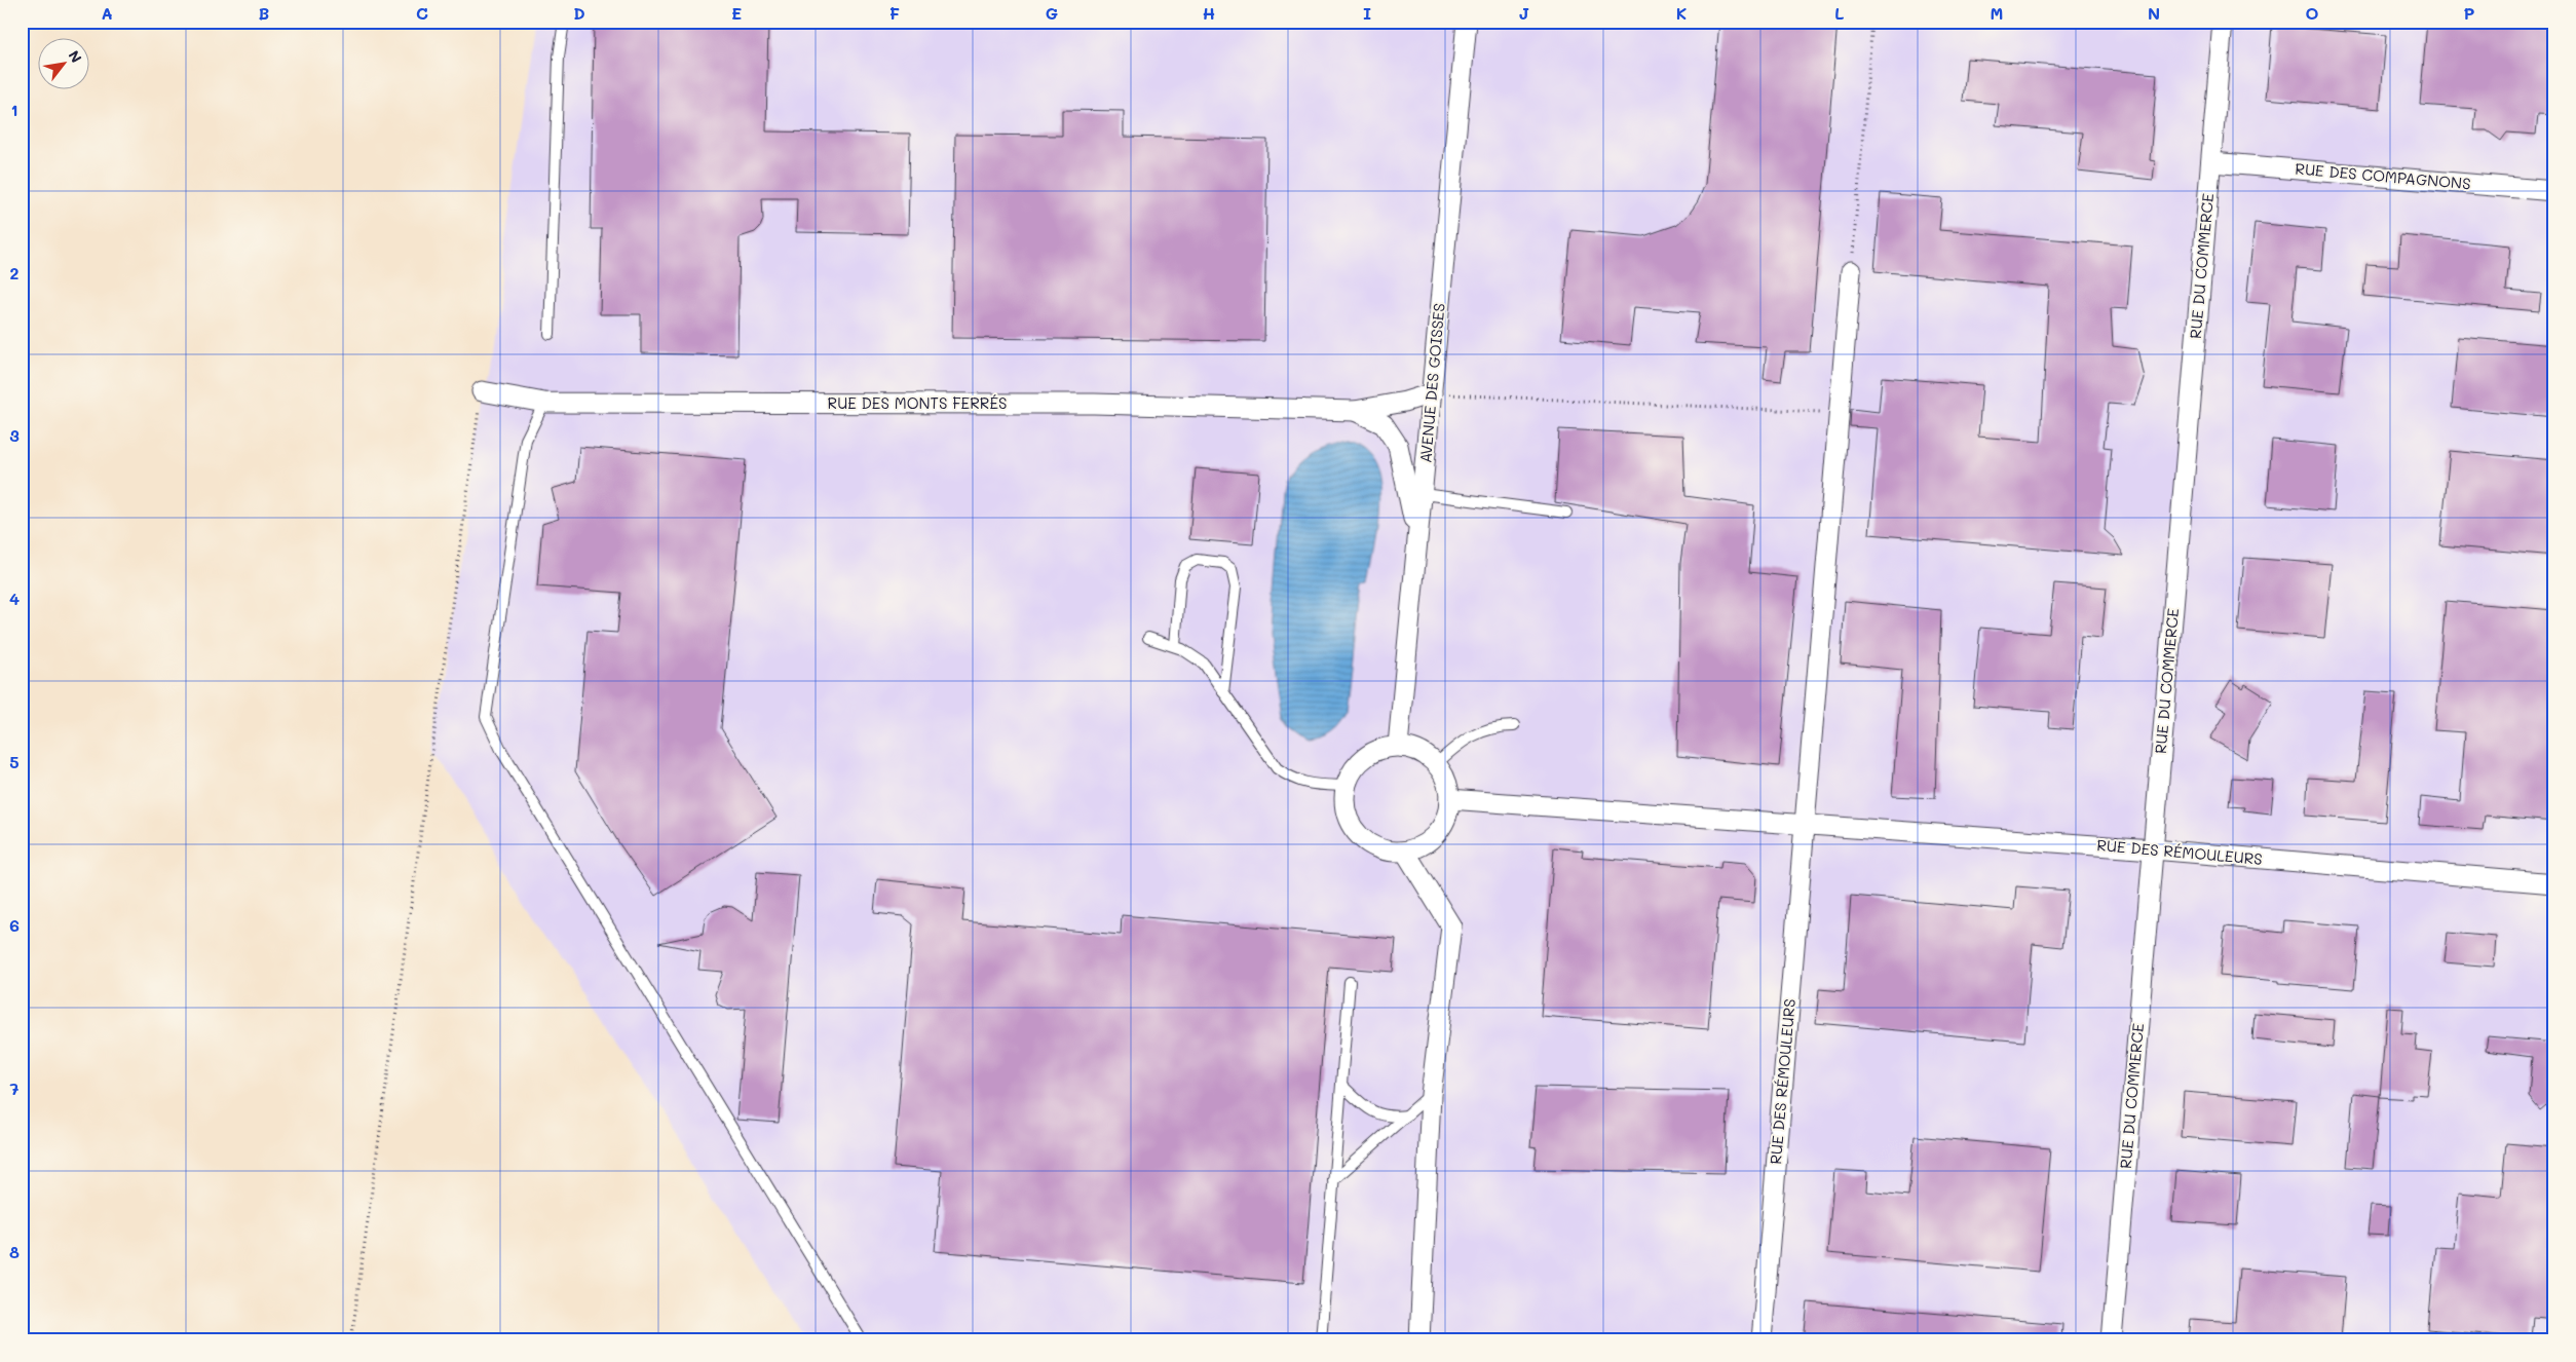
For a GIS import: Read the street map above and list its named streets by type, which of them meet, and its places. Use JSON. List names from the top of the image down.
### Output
{
  "streets": {
    "street": [
      "RUE DES COMPAGNONS",
      "RUE DU COMMERCE",
      "AVENUE DES GOISSES",
      "RUE DES MONTS FERRÉS",
      "RUE DES RÉMOULEURS"
    ]
  },
  "crossings": [
    ["RUE DES COMPAGNONS", "RUE DU COMMERCE"],
    ["RUE DU COMMERCE", "RUE DES RÉMOULEURS"],
    ["AVENUE DES GOISSES", "RUE DES MONTS FERRÉS"],
    ["AVENUE DES GOISSES", "RUE DES RÉMOULEURS"]
  ],
  "north": "top right",
  "grid": {
    "columns": [
      "A",
      "B",
      "C",
      "D",
      "E",
      "F",
      "G",
      "H",
      "I",
      "J",
      "K",
      "L",
      "M",
      "N",
      "O",
      "P"
    ],
    "rows": [
      "1",
      "2",
      "3",
      "4",
      "5",
      "6",
      "7",
      "8"
    ]
  }
}
